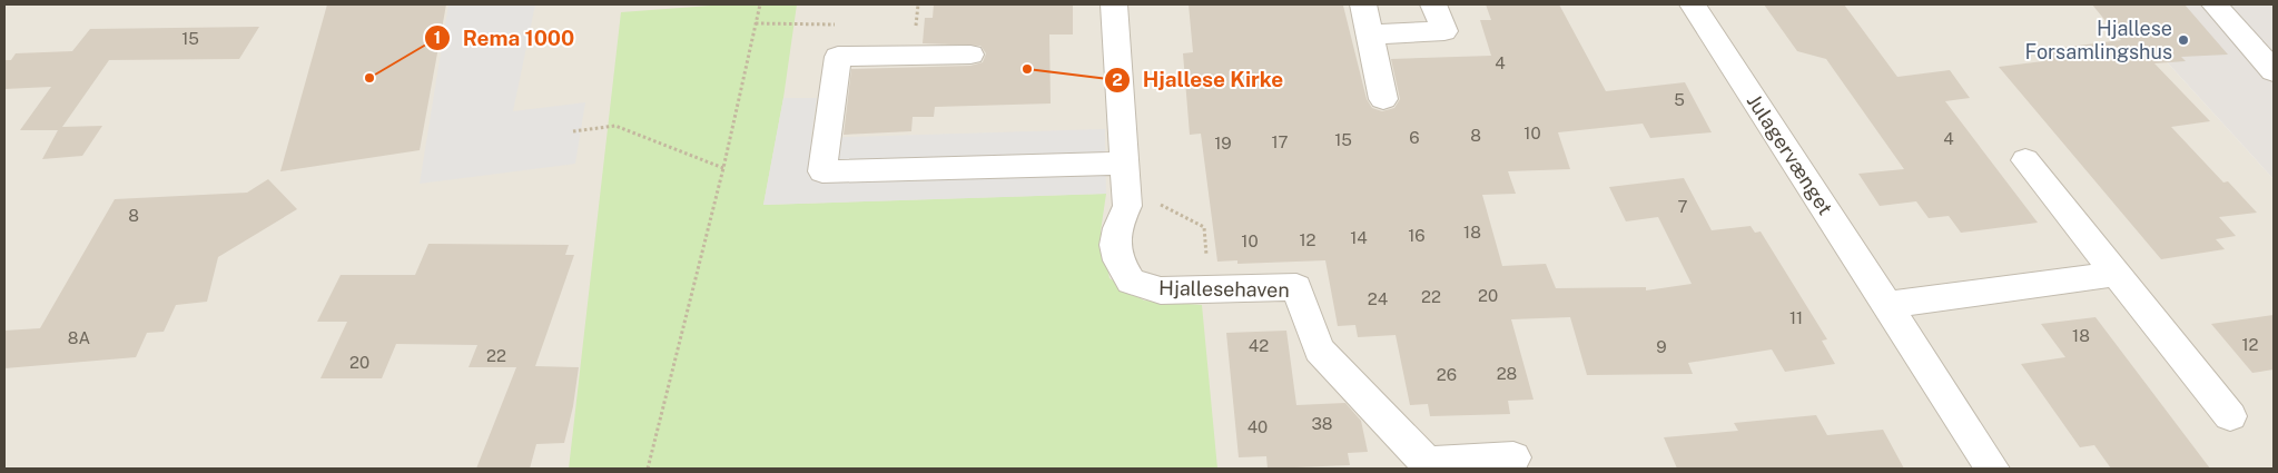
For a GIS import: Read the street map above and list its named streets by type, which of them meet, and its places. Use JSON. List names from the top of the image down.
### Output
{
  "streets": {
    "street": ["Julagervænget", "Hjallesehaven"]
  },
  "places": ["Hjallese Forsamlingshus", "Hjallese Kirke", "Rema 1000"],
  "house_numbers": [
    "15",
    "4",
    "5",
    "10",
    "8",
    "6",
    "4",
    "15",
    "17",
    "19",
    "7",
    "8",
    "18",
    "16",
    "14",
    "12",
    "10",
    "20",
    "22",
    "24",
    "11",
    "18",
    "8A",
    "12",
    "42",
    "9",
    "22",
    "20",
    "28",
    "26",
    "38",
    "40"
  ]
}
